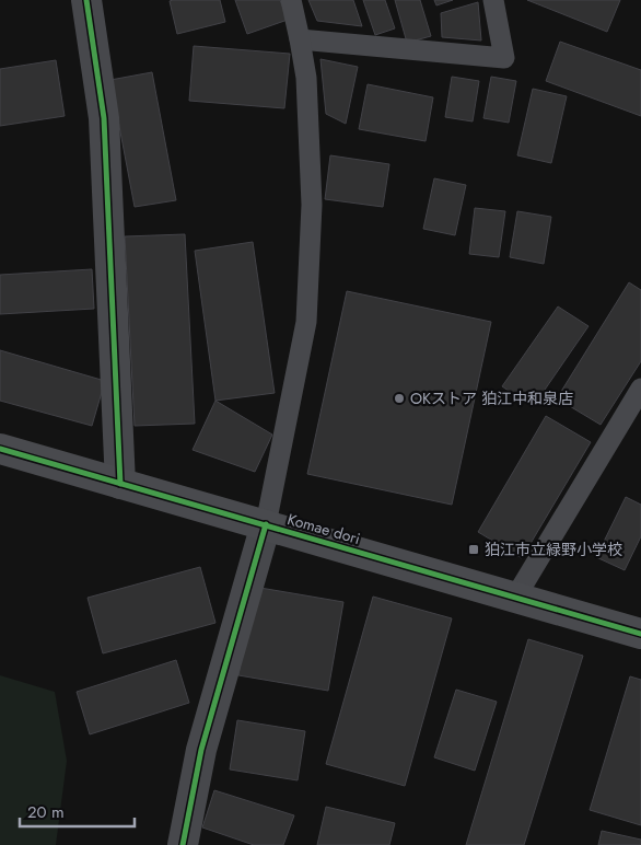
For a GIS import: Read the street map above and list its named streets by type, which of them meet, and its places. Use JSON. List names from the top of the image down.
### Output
{
  "streets": {
    "main road": ["Komae dori"]
  },
  "places": {
    "other": ["OKストア 狛江中和泉店"],
    "transit": ["狛江市立緑野小学校"]
  },
  "scale_bar": "20 m"
}
